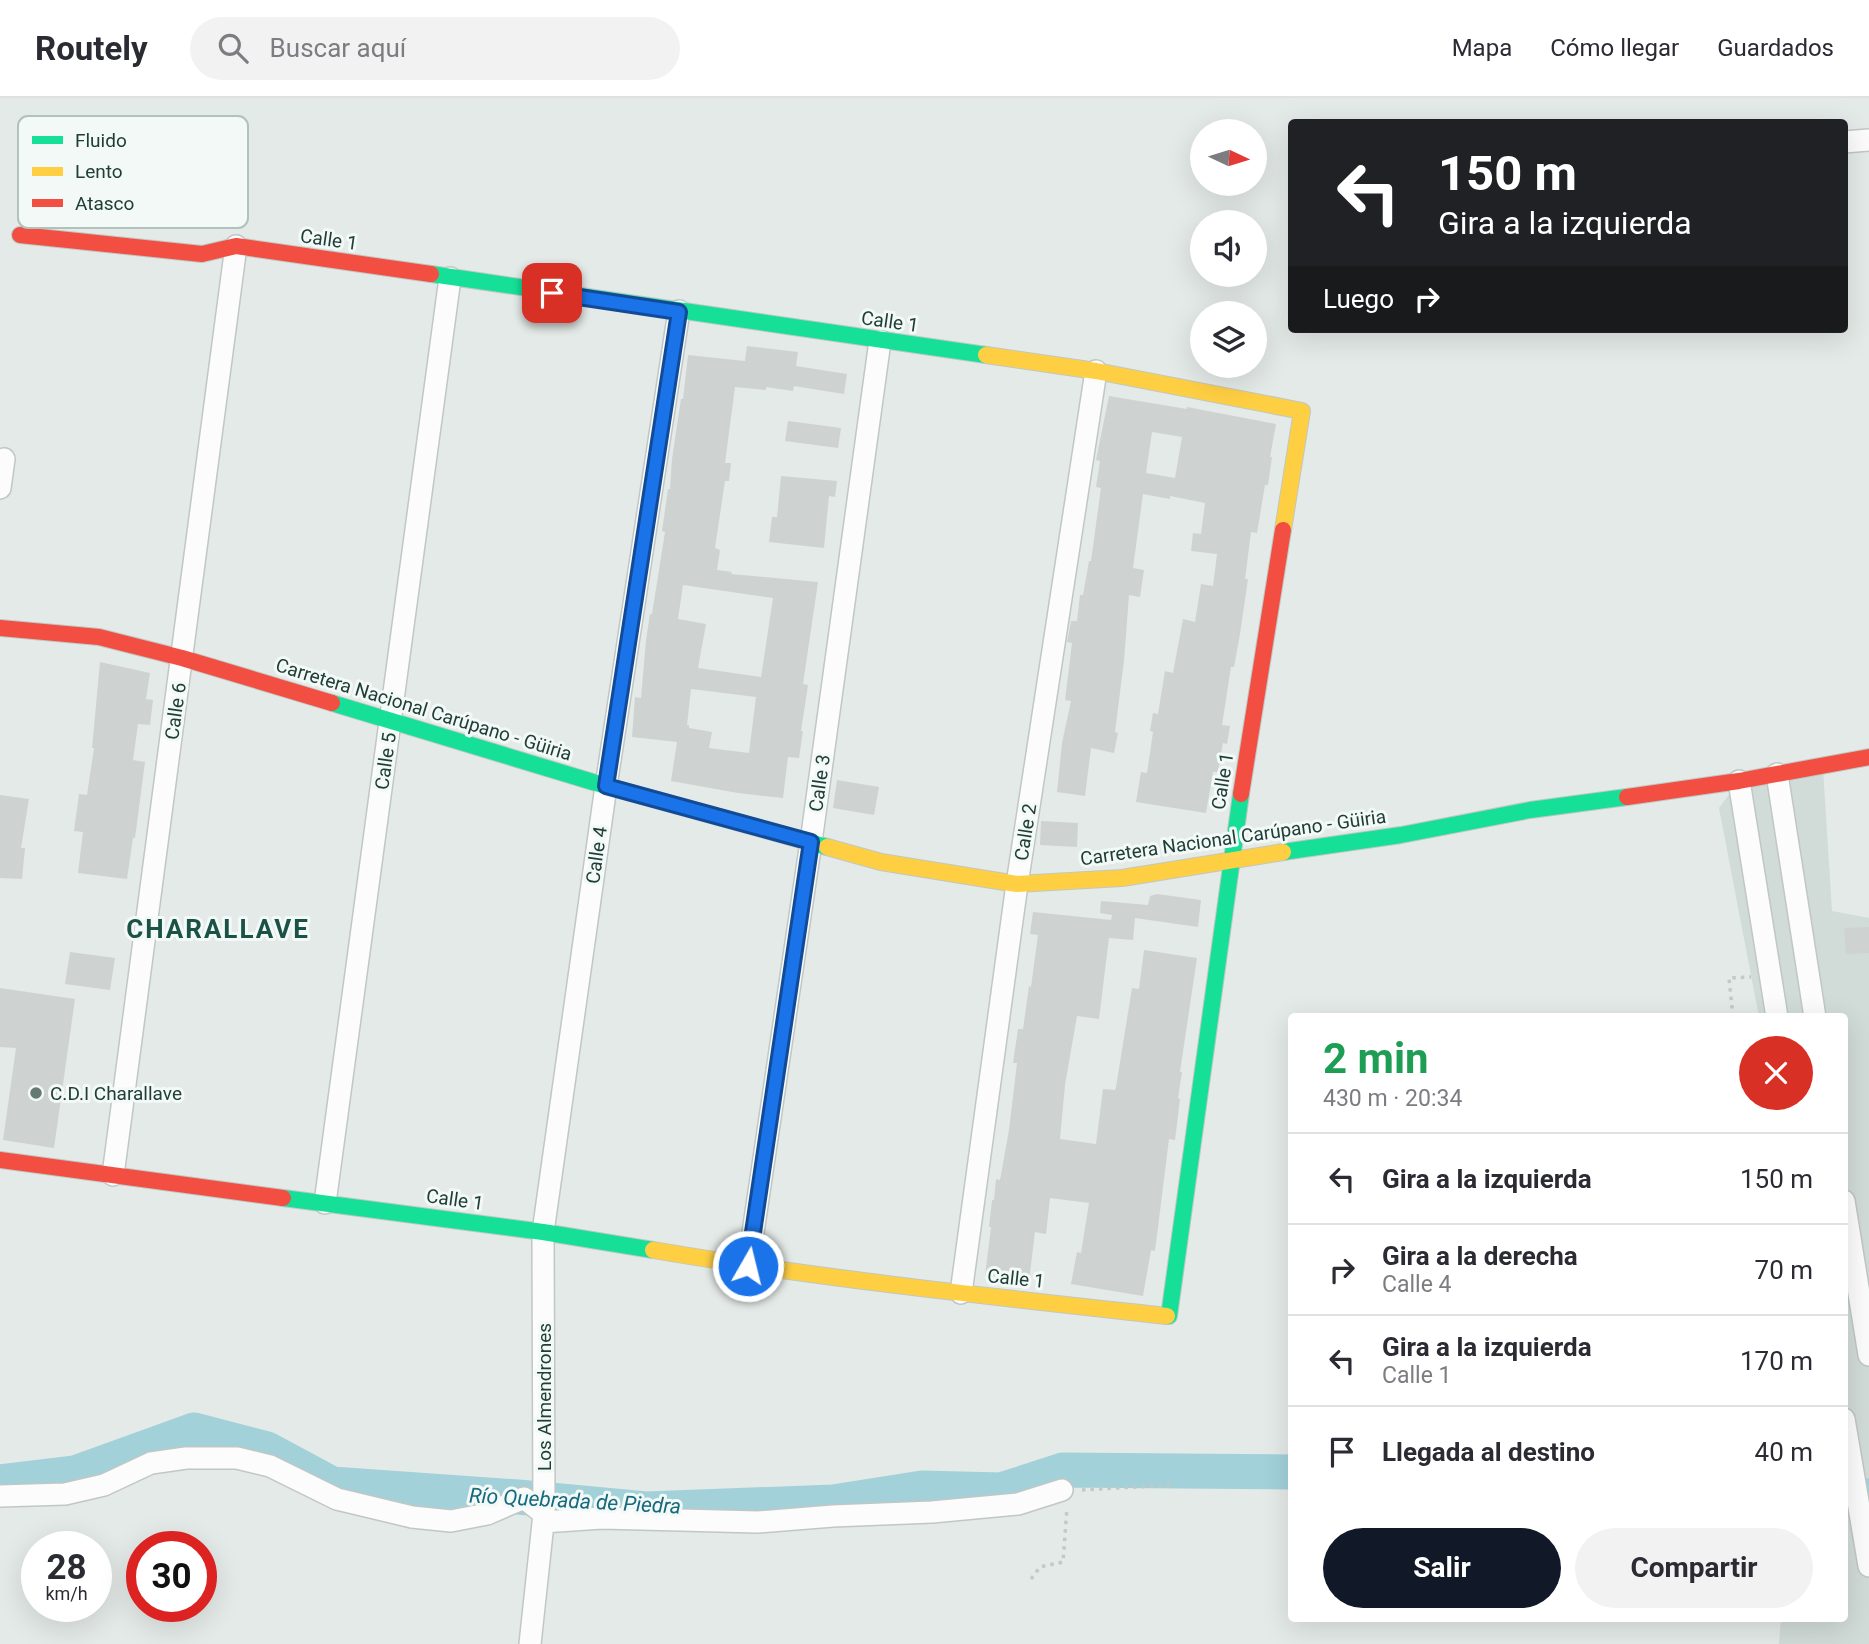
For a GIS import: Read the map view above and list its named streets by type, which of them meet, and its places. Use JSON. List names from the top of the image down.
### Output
{
  "streets": {
    "main road": ["Calle 1", "Carretera Nacional Carúpano - Güiria"],
    "street": [
      "Calle 6",
      "Calle 5",
      "Calle 3",
      "Calle 2",
      "Calle 4",
      "Los Almendrones"
    ]
  },
  "crossings": [
    ["Calle 1", "Carretera Nacional Carúpano - Güiria"],
    ["Calle 1", "Calle 6"],
    ["Calle 1", "Calle 5"],
    ["Calle 1", "Calle 3"],
    ["Calle 1", "Calle 2"],
    ["Calle 1", "Calle 4"],
    ["Calle 1", "Los Almendrones"],
    ["Carretera Nacional Carúpano - Güiria", "Calle 6"],
    ["Carretera Nacional Carúpano - Güiria", "Calle 5"],
    ["Carretera Nacional Carúpano - Güiria", "Calle 3"],
    ["Carretera Nacional Carúpano - Güiria", "Calle 2"],
    ["Carretera Nacional Carúpano - Güiria", "Calle 4"],
    ["Calle 4", "Los Almendrones"]
  ],
  "districts": ["CHARALLAVE"],
  "water": ["Río Quebrada de Piedra"],
  "places": ["C.D.I Charallave"],
  "legend": ["Fluido", "Lento", "Atasco"],
  "north": "right",
  "page": {
    "header": "Routely",
    "search": "Buscar aquí",
    "nav": ["Mapa", "Cómo llegar", "Guardados"],
    "turn": ["150 m", "Gira a la izquierda"],
    "then": "Luego",
    "heading": ["2 min", "430 m · 20:34"],
    "list": [
      {
        "name": "Gira a la izquierda",
        "value": "150 m"
      },
      {
        "name": "Gira a la derecha",
        "note": "Calle 4",
        "value": "70 m"
      },
      {
        "name": "Gira a la izquierda",
        "note": "Calle 1",
        "value": "170 m"
      },
      {
        "name": "Llegada al destino",
        "value": "40 m"
      }
    ],
    "buttons": ["Salir", "Compartir"],
    "speed": "28 km/h",
    "limit": "30"
  }
}
